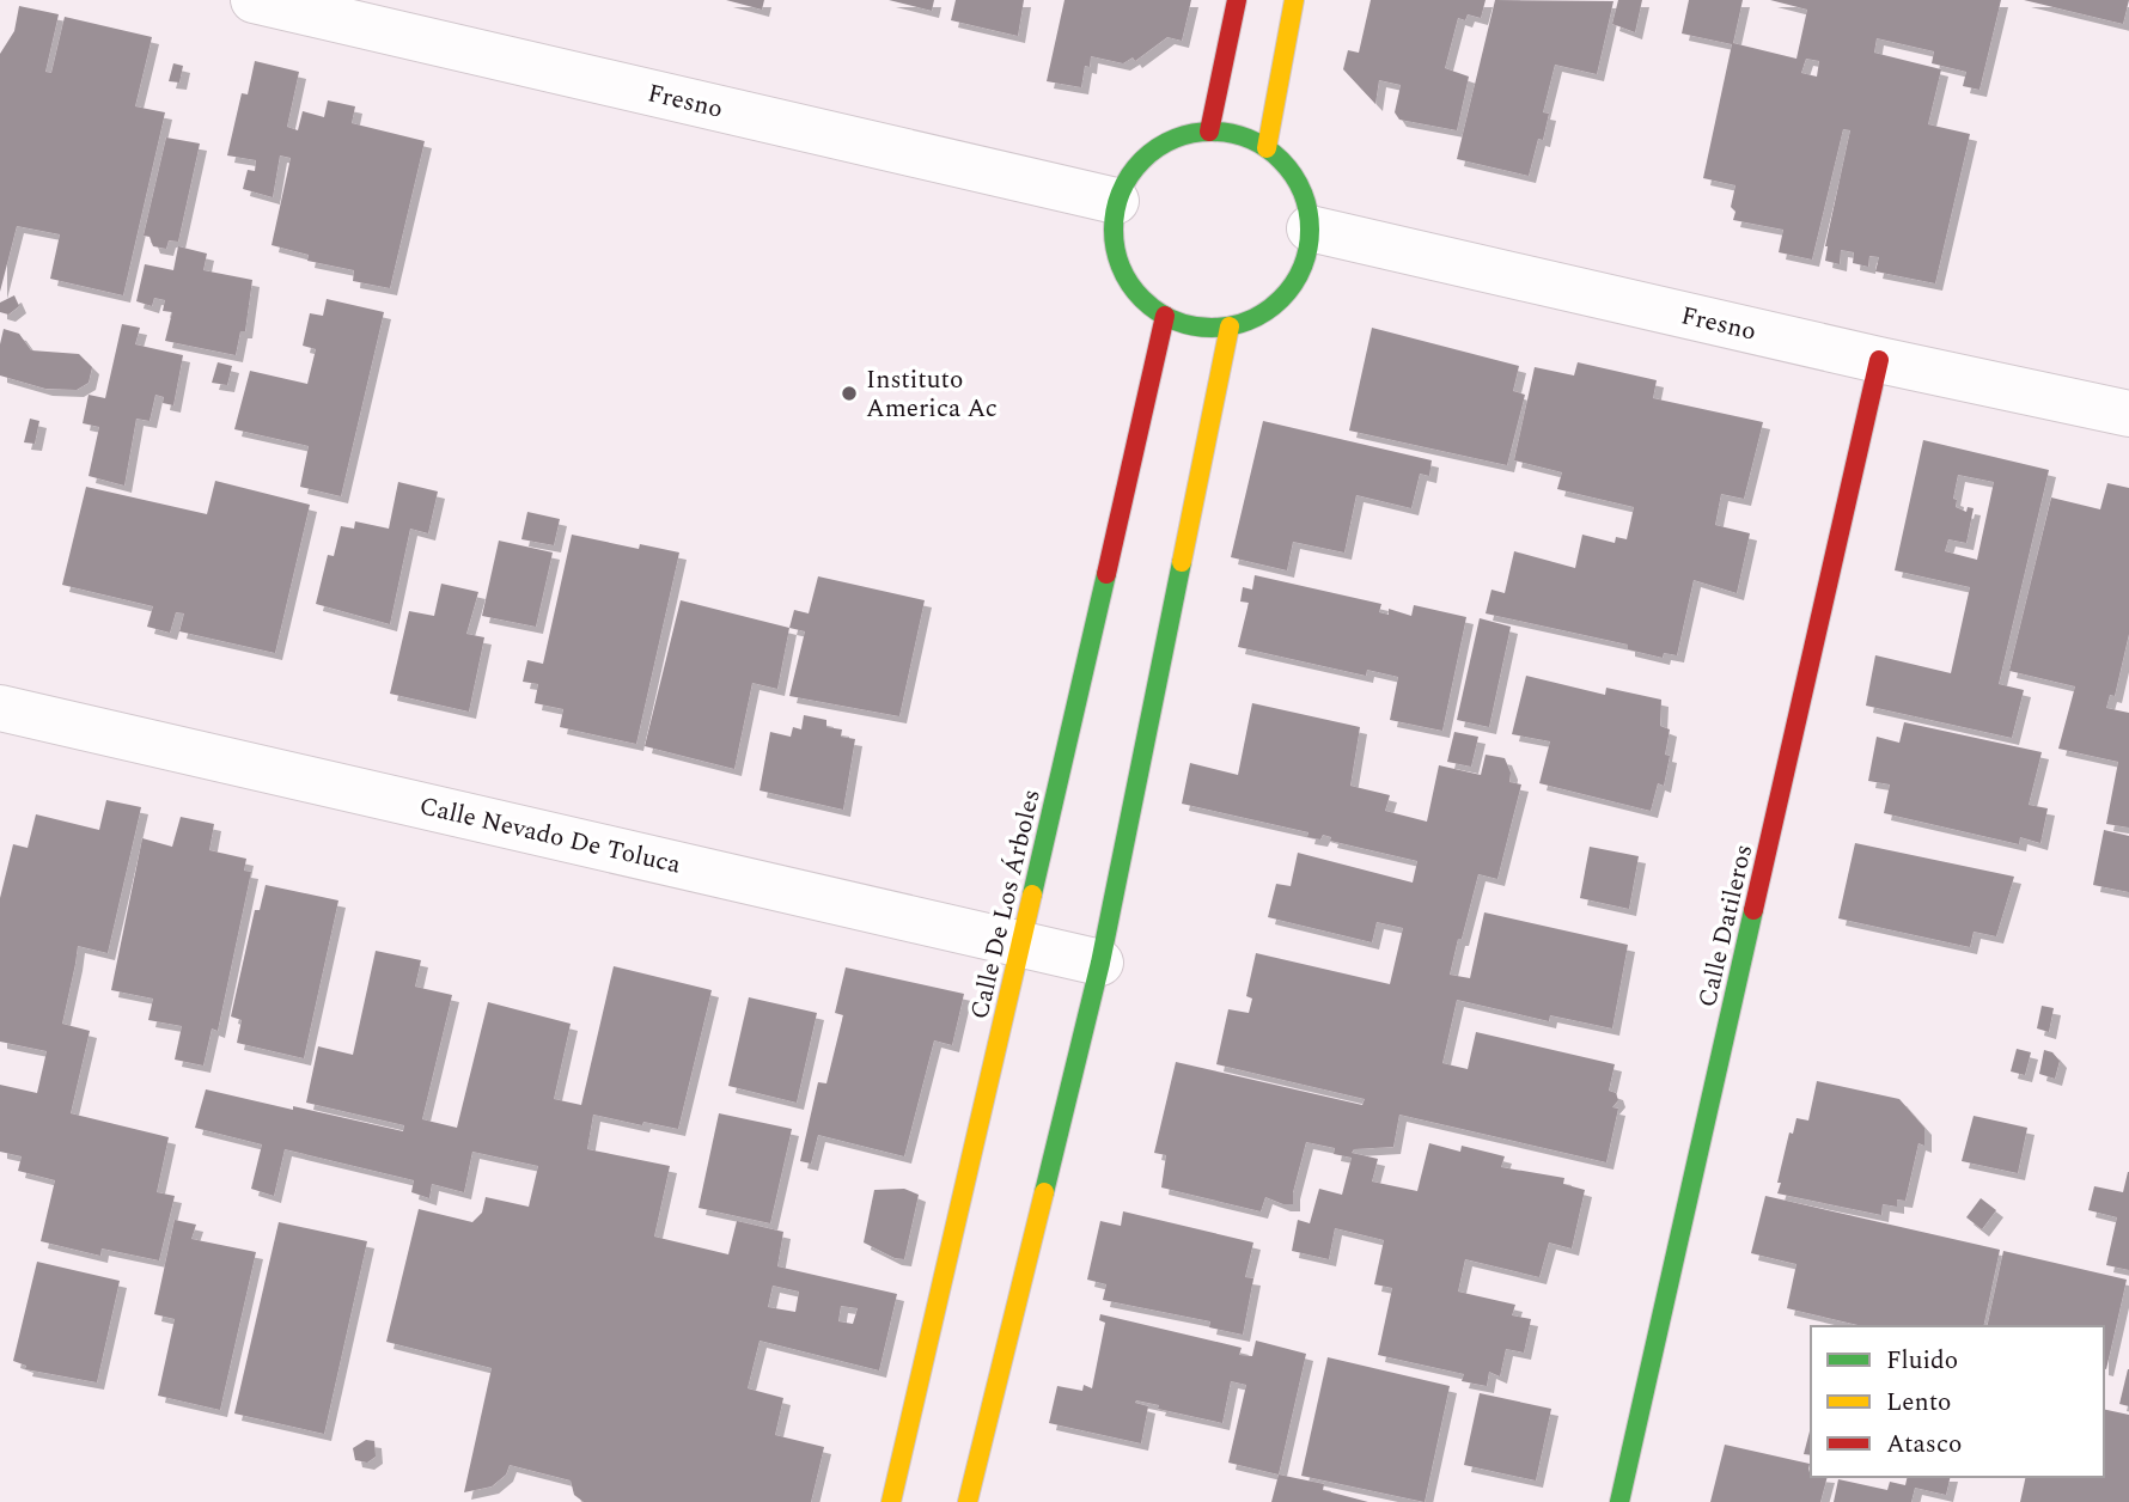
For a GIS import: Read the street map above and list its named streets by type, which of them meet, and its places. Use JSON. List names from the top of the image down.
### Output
{
  "streets": {
    "street": [
      "Fresno",
      "Calle Nevado De Toluca",
      "Calle De Los Árboles",
      "Calle Datileros"
    ]
  },
  "crossings": [
    ["Fresno", "Calle De Los Árboles"],
    ["Fresno", "Calle Datileros"],
    ["Calle Nevado De Toluca", "Calle De Los Árboles"]
  ],
  "places": ["Instituto America Ac"],
  "legend": ["Fluido", "Lento", "Atasco"]
}
